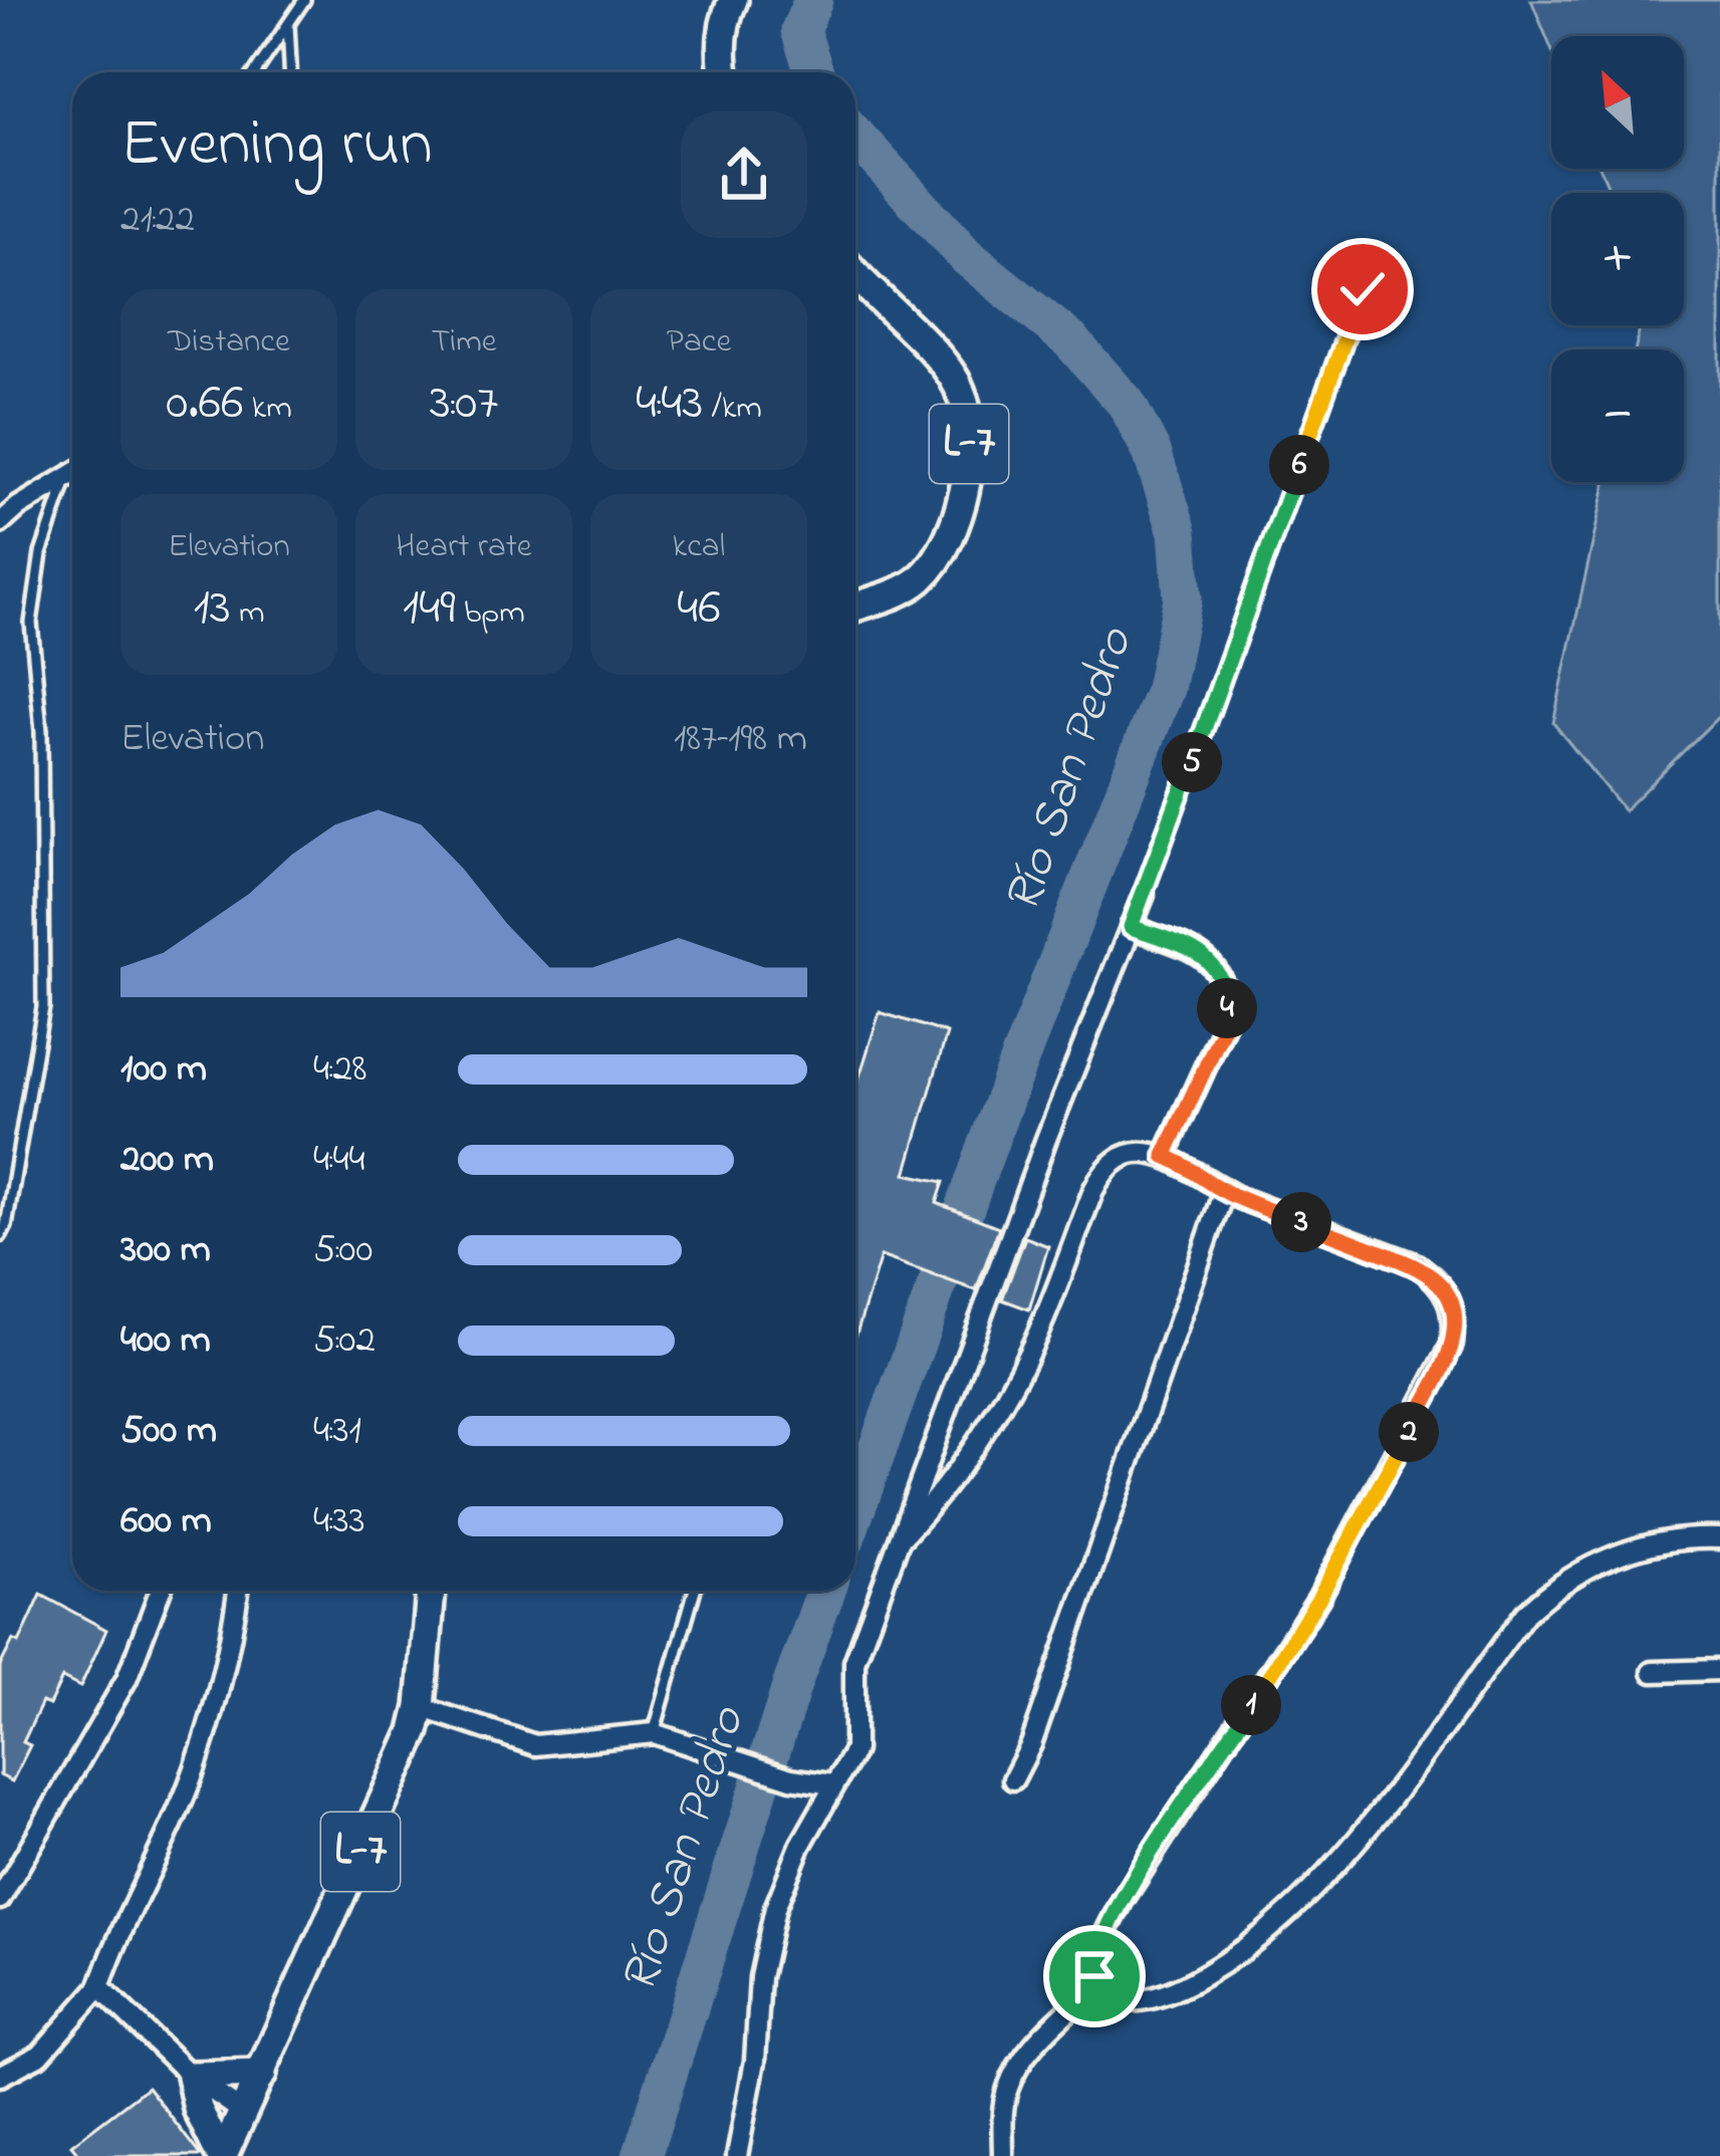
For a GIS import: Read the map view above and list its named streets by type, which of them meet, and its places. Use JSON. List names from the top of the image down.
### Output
{
  "streets": {
    "main road": ["L-7"]
  },
  "water": ["Río San Pedro"],
  "north": "top left",
  "page": {
    "map_buttons": ["+", "−"],
    "heading": ["Evening run", "21:22"],
    "stats": [
      ["Distance", "0.66 km"],
      ["Time", "3:07"],
      ["Pace", "4:43 /km"],
      ["Elevation", "13 m"],
      ["Heart rate", "149 bpm"],
      ["kcal", "46"]
    ],
    "pins": [
      "6",
      "5",
      "4",
      "3",
      "2",
      "1"
    ],
    "chart": ["Elevation", "187–198 m"],
    "list": [
      {
        "name": "100 m",
        "note": "4:28"
      },
      {
        "name": "200 m",
        "note": "4:44"
      },
      {
        "name": "300 m",
        "note": "5:00"
      },
      {
        "name": "400 m",
        "note": "5:02"
      },
      {
        "name": "500 m",
        "note": "4:31"
      },
      {
        "name": "600 m",
        "note": "4:33"
      }
    ]
  }
}
